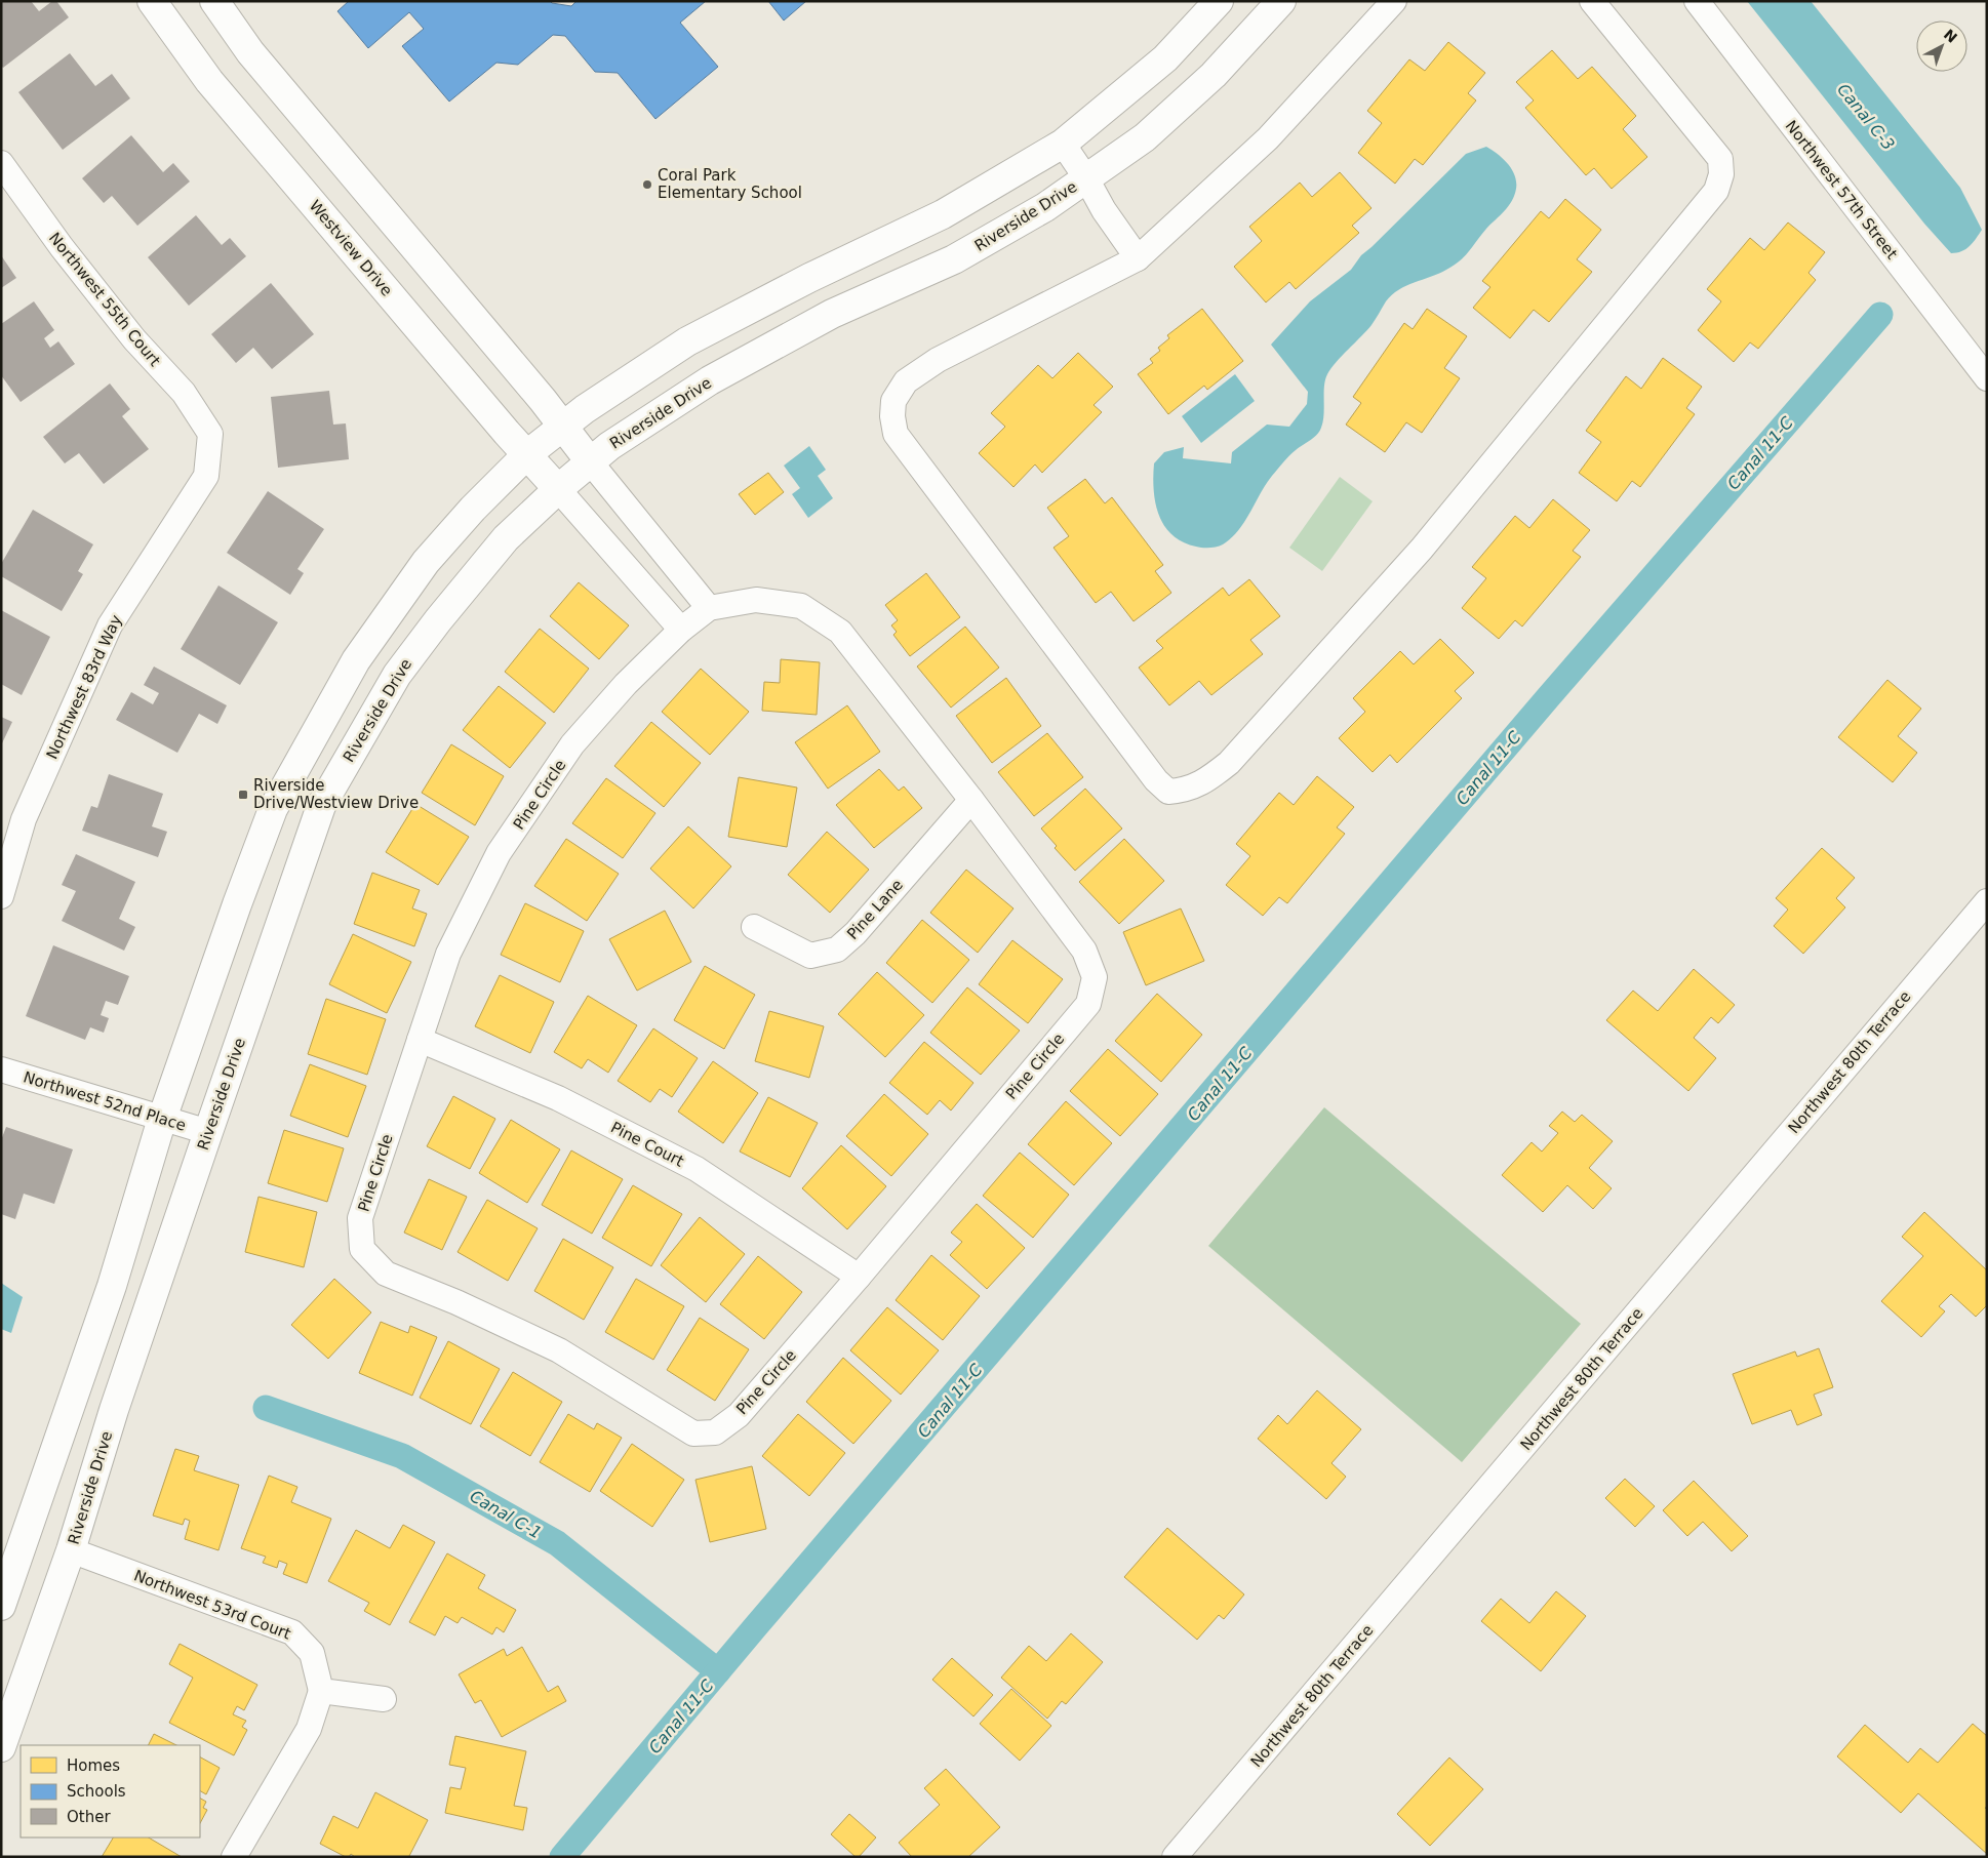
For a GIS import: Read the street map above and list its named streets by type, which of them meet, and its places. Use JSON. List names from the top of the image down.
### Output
{
  "streets": {
    "street": [
      "Northwest 57th Street",
      "Riverside Drive",
      "Westview Drive",
      "Northwest 55th Court",
      "Northwest 83rd Way",
      "Pine Circle",
      "Pine Lane",
      "Northwest 80th Terrace",
      "Northwest 52nd Place",
      "Pine Court",
      "Northwest 53rd Court"
    ]
  },
  "crossings": [
    ["Riverside Drive", "Westview Drive"],
    ["Riverside Drive", "Northwest 52nd Place"],
    ["Riverside Drive", "Northwest 53rd Court"],
    ["Northwest 55th Court", "Northwest 83rd Way"],
    ["Pine Circle", "Pine Lane"],
    ["Pine Circle", "Pine Court"]
  ],
  "water": ["Canal C-3", "Canal 11-C", "Canal C-1"],
  "places": {
    "other": ["Coral Park Elementary School"],
    "transit": ["Riverside Drive/Westview Drive"]
  },
  "legend": ["Homes", "Schools", "Other"],
  "north": "top right"
}
